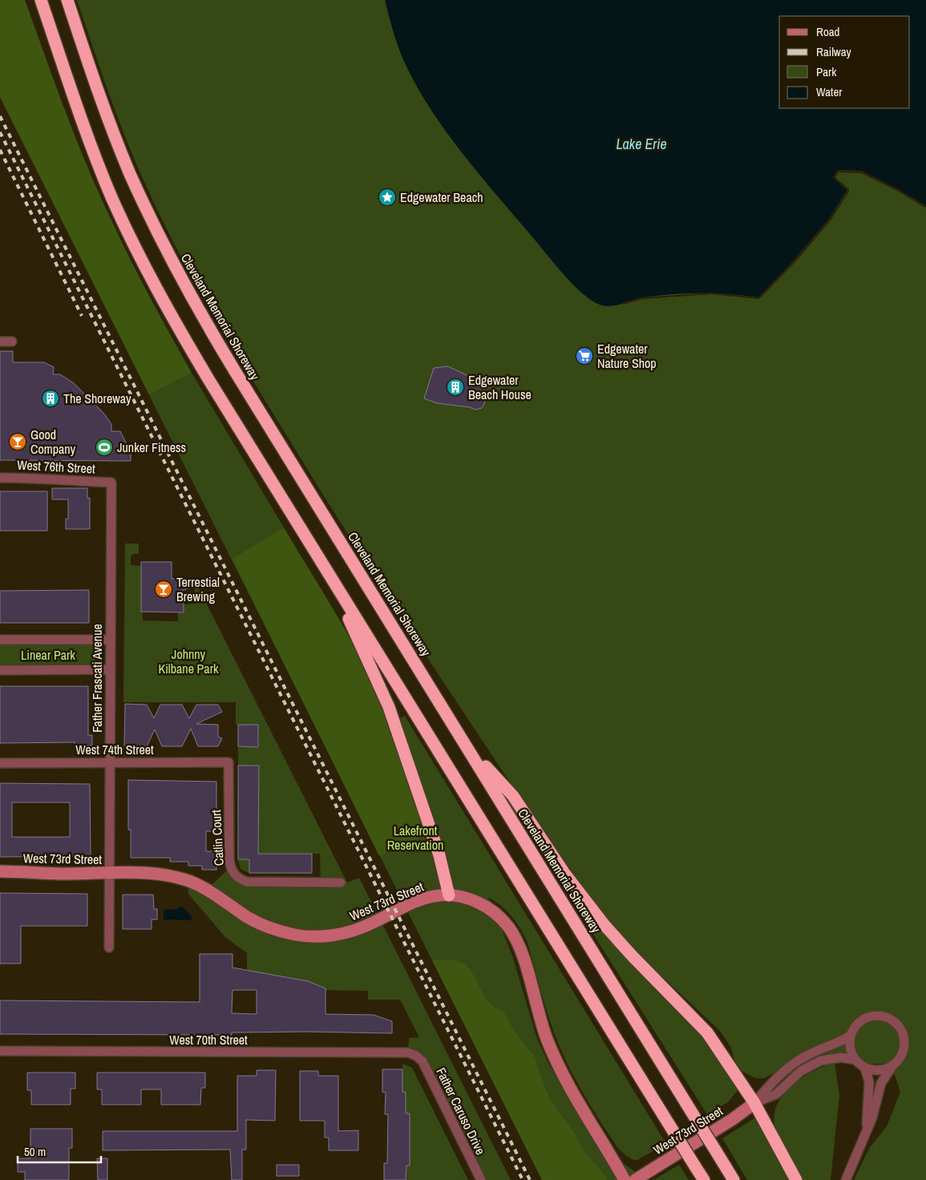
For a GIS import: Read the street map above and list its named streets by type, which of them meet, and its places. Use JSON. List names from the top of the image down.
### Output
{
  "streets": {
    "highway": ["Cleveland Memorial Shoreway"],
    "street": [
      "West 76th Street",
      "Father Frascati Avenue",
      "West 74th Street",
      "Catlin Court",
      "West 73rd Street",
      "West 70th Street",
      "Father Caruso Drive"
    ]
  },
  "crossings": [
    ["West 76th Street", "Father Frascati Avenue"],
    ["Father Frascati Avenue", "West 74th Street"],
    ["Father Frascati Avenue", "West 73rd Street"],
    ["West 74th Street", "Catlin Court"],
    ["West 70th Street", "Father Caruso Drive"]
  ],
  "water": ["Lake Erie"],
  "parks": ["Johnny Kilbane Park", "Linear Park", "Lakefront Reservation"],
  "places": {
    "place": ["Edgewater Beach"],
    "supermarket": ["Edgewater Nature Shop"],
    "building": ["Edgewater Beach House", "The Shoreway"],
    "bar": ["Good Company", "Terrestial Brewing"],
    "sports": ["Junker Fitness"]
  },
  "legend": [
    "Road",
    "Railway",
    "Park",
    "Water"
  ],
  "scale_bar": "50 m"
}
